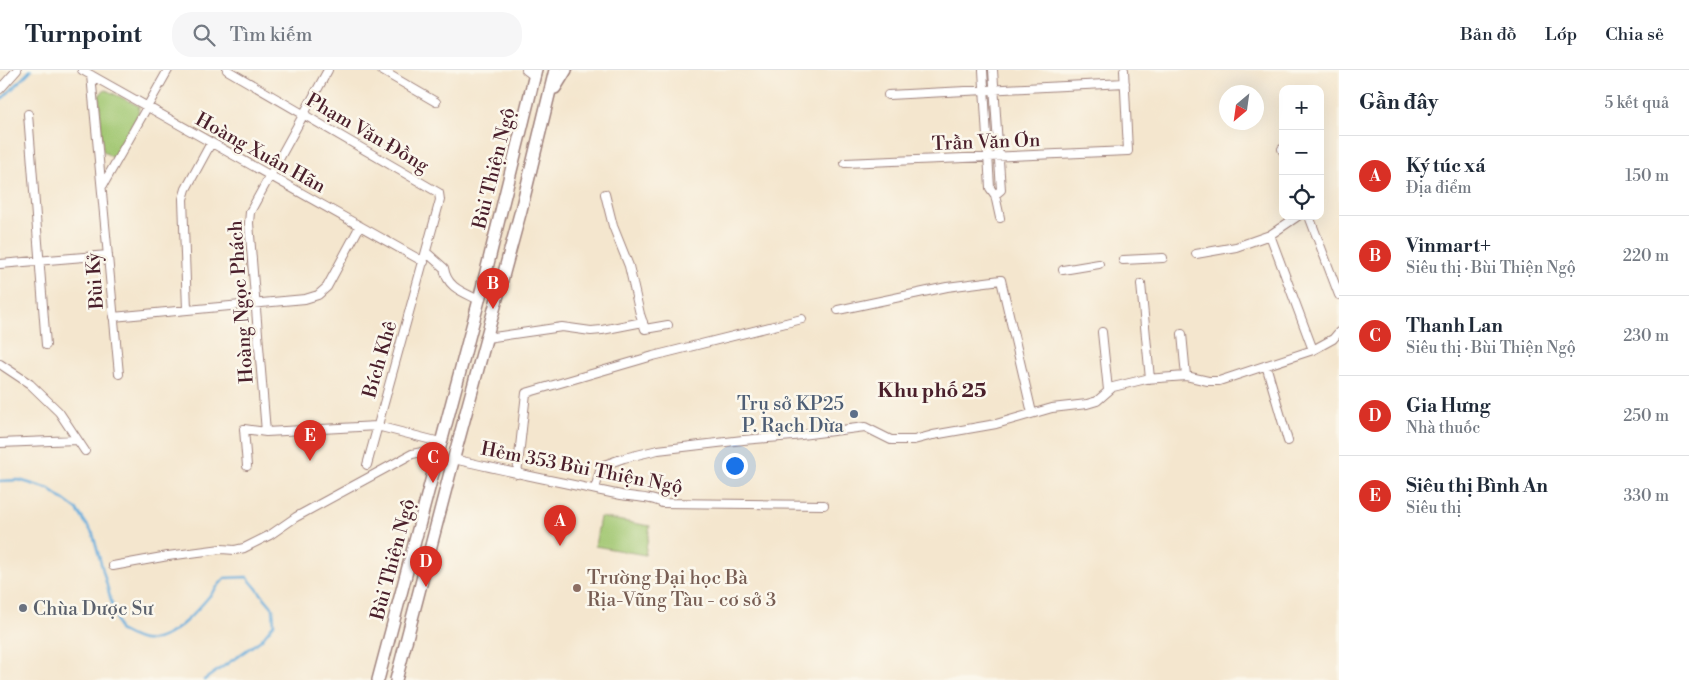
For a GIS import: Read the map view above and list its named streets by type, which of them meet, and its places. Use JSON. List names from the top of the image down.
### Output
{
  "streets": {
    "main road": ["Bùi Thiện Ngộ"],
    "street": [
      "Phạm Văn Đồng",
      "Trần Văn Ơn",
      "Hoàng Xuân Hãn",
      "Bùi Kỷ",
      "Hoàng Ngọc Phách",
      "Bích Khê",
      "Hẻm 353 Bùi Thiện Ngộ"
    ]
  },
  "crossings": [
    ["Phạm Văn Đồng", "Hoàng Xuân Hãn"],
    ["Phạm Văn Đồng", "Hoàng Ngọc Phách"],
    ["Phạm Văn Đồng", "Bích Khê"],
    ["Hoàng Xuân Hãn", "Bùi Kỷ"],
    ["Hoàng Xuân Hãn", "Hoàng Ngọc Phách"],
    ["Hoàng Xuân Hãn", "Bích Khê"],
    ["Bùi Thiện Ngộ", "Hẻm 353 Bùi Thiện Ngộ"]
  ],
  "districts": ["Khu phố 25"],
  "places": ["Trụ sở KP25 P. Rạch Dừa", "Trường Đại học Bà Rịa-Vũng Tàu - cơ sở 3", "Chùa Dược Sư"],
  "north": "bottom left",
  "page": {
    "header": "Turnpoint",
    "search": "Tìm kiếm",
    "nav": ["Bản đồ", "Lớp", "Chia sẻ"],
    "heading": ["Gần đây", "5 kết quả"],
    "map_buttons": ["+", "−"],
    "list": [
      {
        "mark": "A",
        "name": "Ký túc xá",
        "note": "Địa điểm",
        "value": "150 m"
      },
      {
        "mark": "B",
        "name": "Vinmart+",
        "note": "Siêu thị · Bùi Thiện Ngộ",
        "value": "220 m"
      },
      {
        "mark": "C",
        "name": "Thanh Lan",
        "note": "Siêu thị · Bùi Thiện Ngộ",
        "value": "230 m"
      },
      {
        "mark": "D",
        "name": "Gia Hưng",
        "note": "Nhà thuốc",
        "value": "250 m"
      },
      {
        "mark": "E",
        "name": "Siêu thị Bình An",
        "note": "Siêu thị",
        "value": "330 m"
      }
    ],
    "pins": [
      "B",
      "E",
      "C",
      "A",
      "D"
    ]
  }
}
